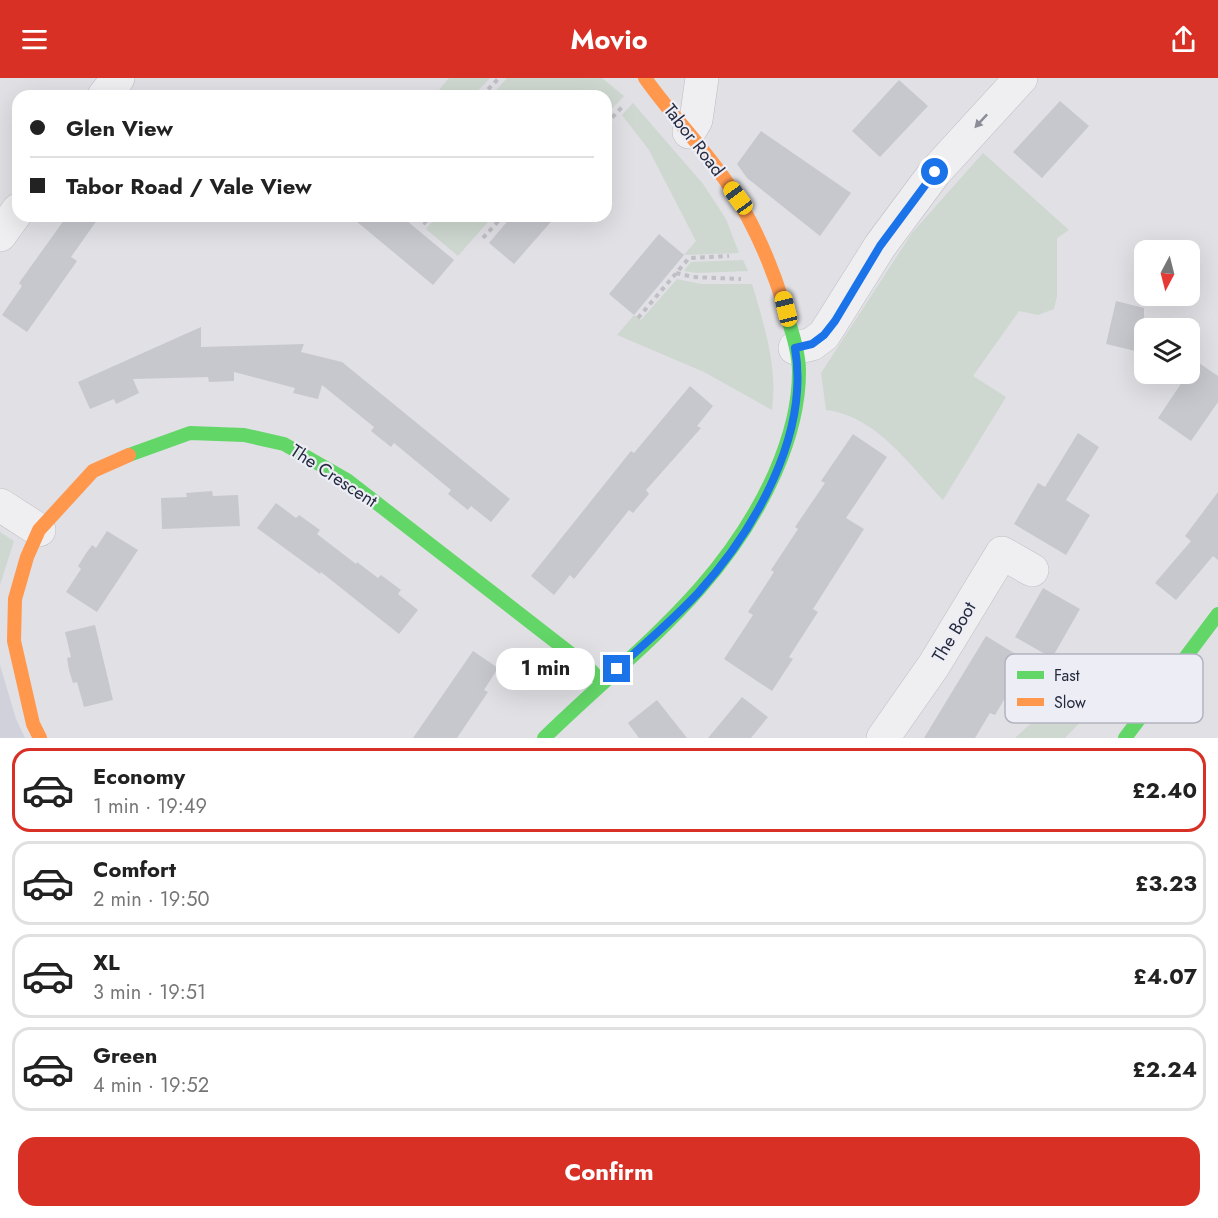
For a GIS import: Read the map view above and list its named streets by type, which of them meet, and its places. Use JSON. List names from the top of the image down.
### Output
{
  "streets": {
    "street": ["Tabor Road", "The Crescent", "The Boot"]
  },
  "crossings": [
    ["Tabor Road", "The Crescent"]
  ],
  "legend": ["Fast", "Slow"],
  "north": "bottom",
  "page": {
    "header": "Movio",
    "banner": ["Glen View", "Tabor Road / Vale View"],
    "bubble": "1 min",
    "list": [
      {
        "name": "Economy",
        "note": "1 min · 19:49",
        "value": "£2.40"
      },
      {
        "name": "Comfort",
        "note": "2 min · 19:50",
        "value": "£3.23"
      },
      {
        "name": "XL",
        "note": "3 min · 19:51",
        "value": "£4.07"
      },
      {
        "name": "Green",
        "note": "4 min · 19:52",
        "value": "£2.24"
      }
    ],
    "buttons": "Confirm"
  }
}
